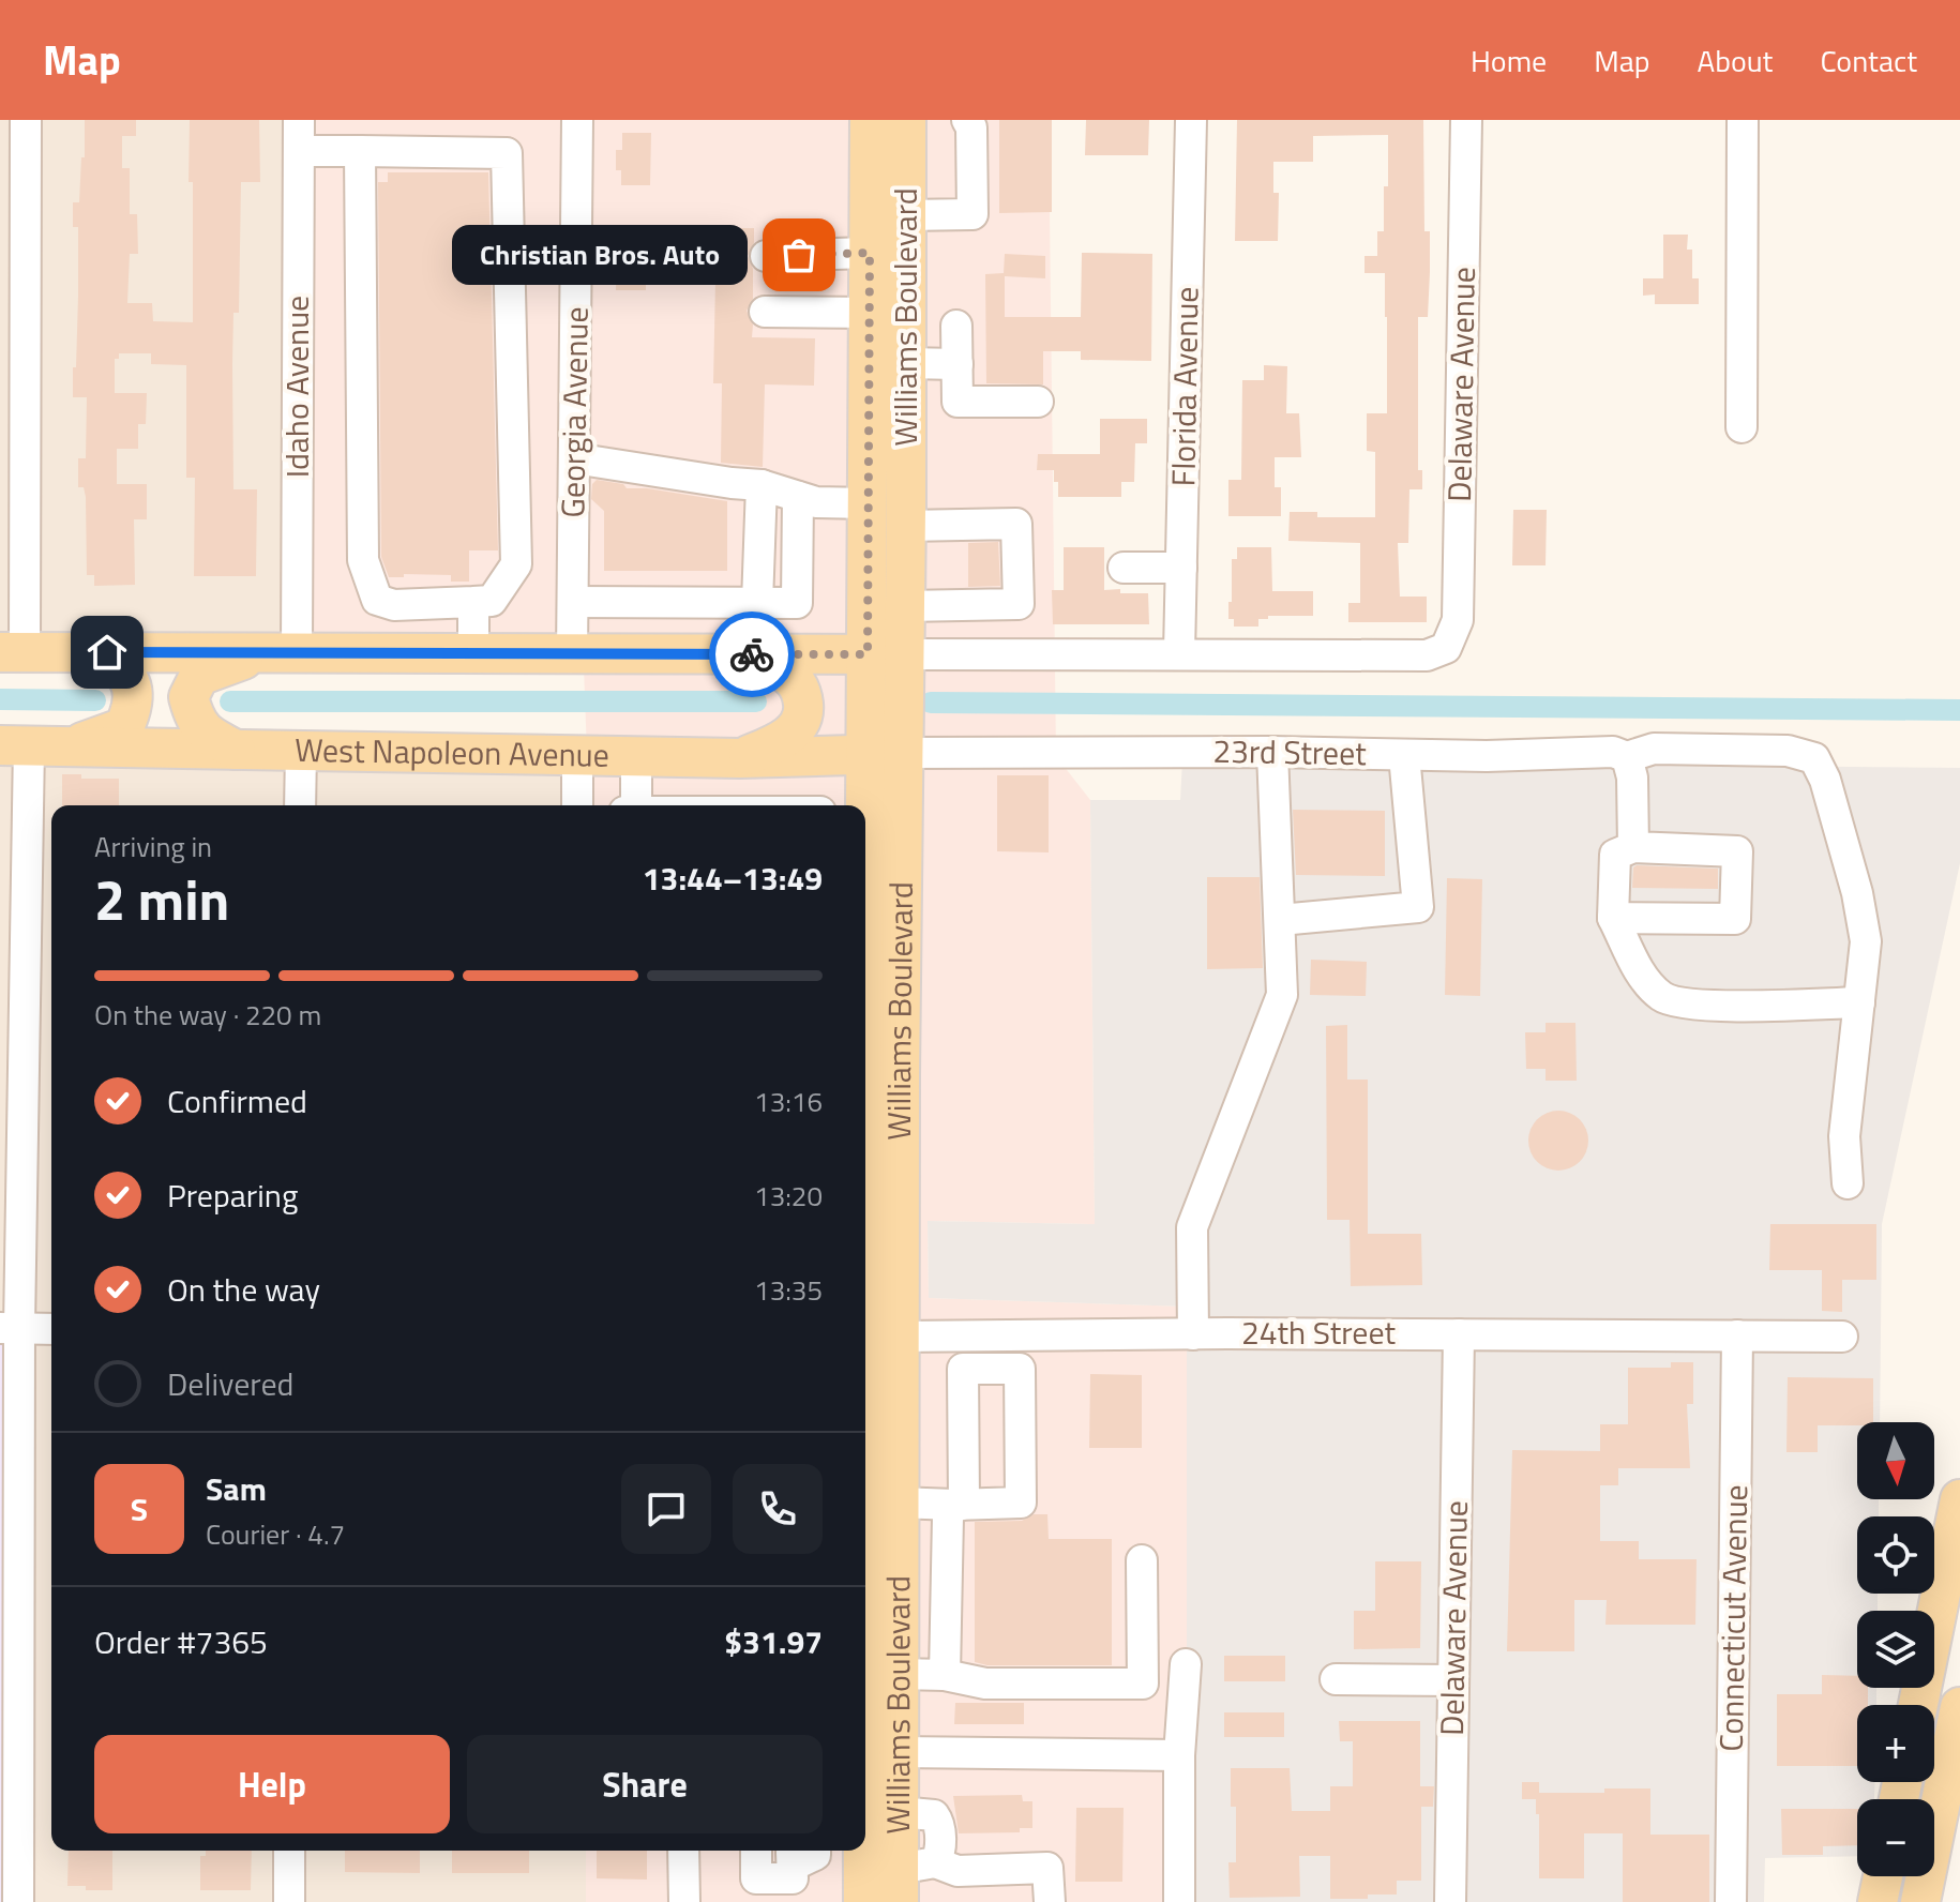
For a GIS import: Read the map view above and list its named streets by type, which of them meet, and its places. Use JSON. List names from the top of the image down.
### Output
{
  "streets": {
    "main road": ["Williams Boulevard", "West Napoleon Avenue"],
    "street": [
      "Delaware Avenue",
      "Idaho Avenue",
      "Florida Avenue",
      "Georgia Avenue",
      "23rd Street",
      "24th Street",
      "Connecticut Avenue"
    ]
  },
  "crossings": [
    ["Williams Boulevard", "West Napoleon Avenue"],
    ["Williams Boulevard", "23rd Street"],
    ["Williams Boulevard", "24th Street"],
    ["Delaware Avenue", "Florida Avenue"],
    ["Delaware Avenue", "24th Street"],
    ["West Napoleon Avenue", "23rd Street"],
    ["24th Street", "Connecticut Avenue"]
  ],
  "places": ["Christian Bros. Auto"],
  "north": "bottom",
  "page": {
    "header": "Map",
    "nav": [
      "Home",
      "Map",
      "About",
      "Contact"
    ],
    "bubble": "Christian Bros. Auto",
    "heading": ["2 min", "Arriving in", "13:44–13:49"],
    "panel": [
      "Sam",
      "Courier · 4.7",
      "Order #7365",
      "$31.97"
    ],
    "bar": "On the way · 220 m",
    "list": [
      ["Confirmed", "13:16"],
      ["Preparing", "13:20"],
      ["On the way", "13:35"],
      "Delivered"
    ],
    "map_buttons": ["+", "−"],
    "round": "S",
    "buttons": ["Help", "Share"]
  }
}
